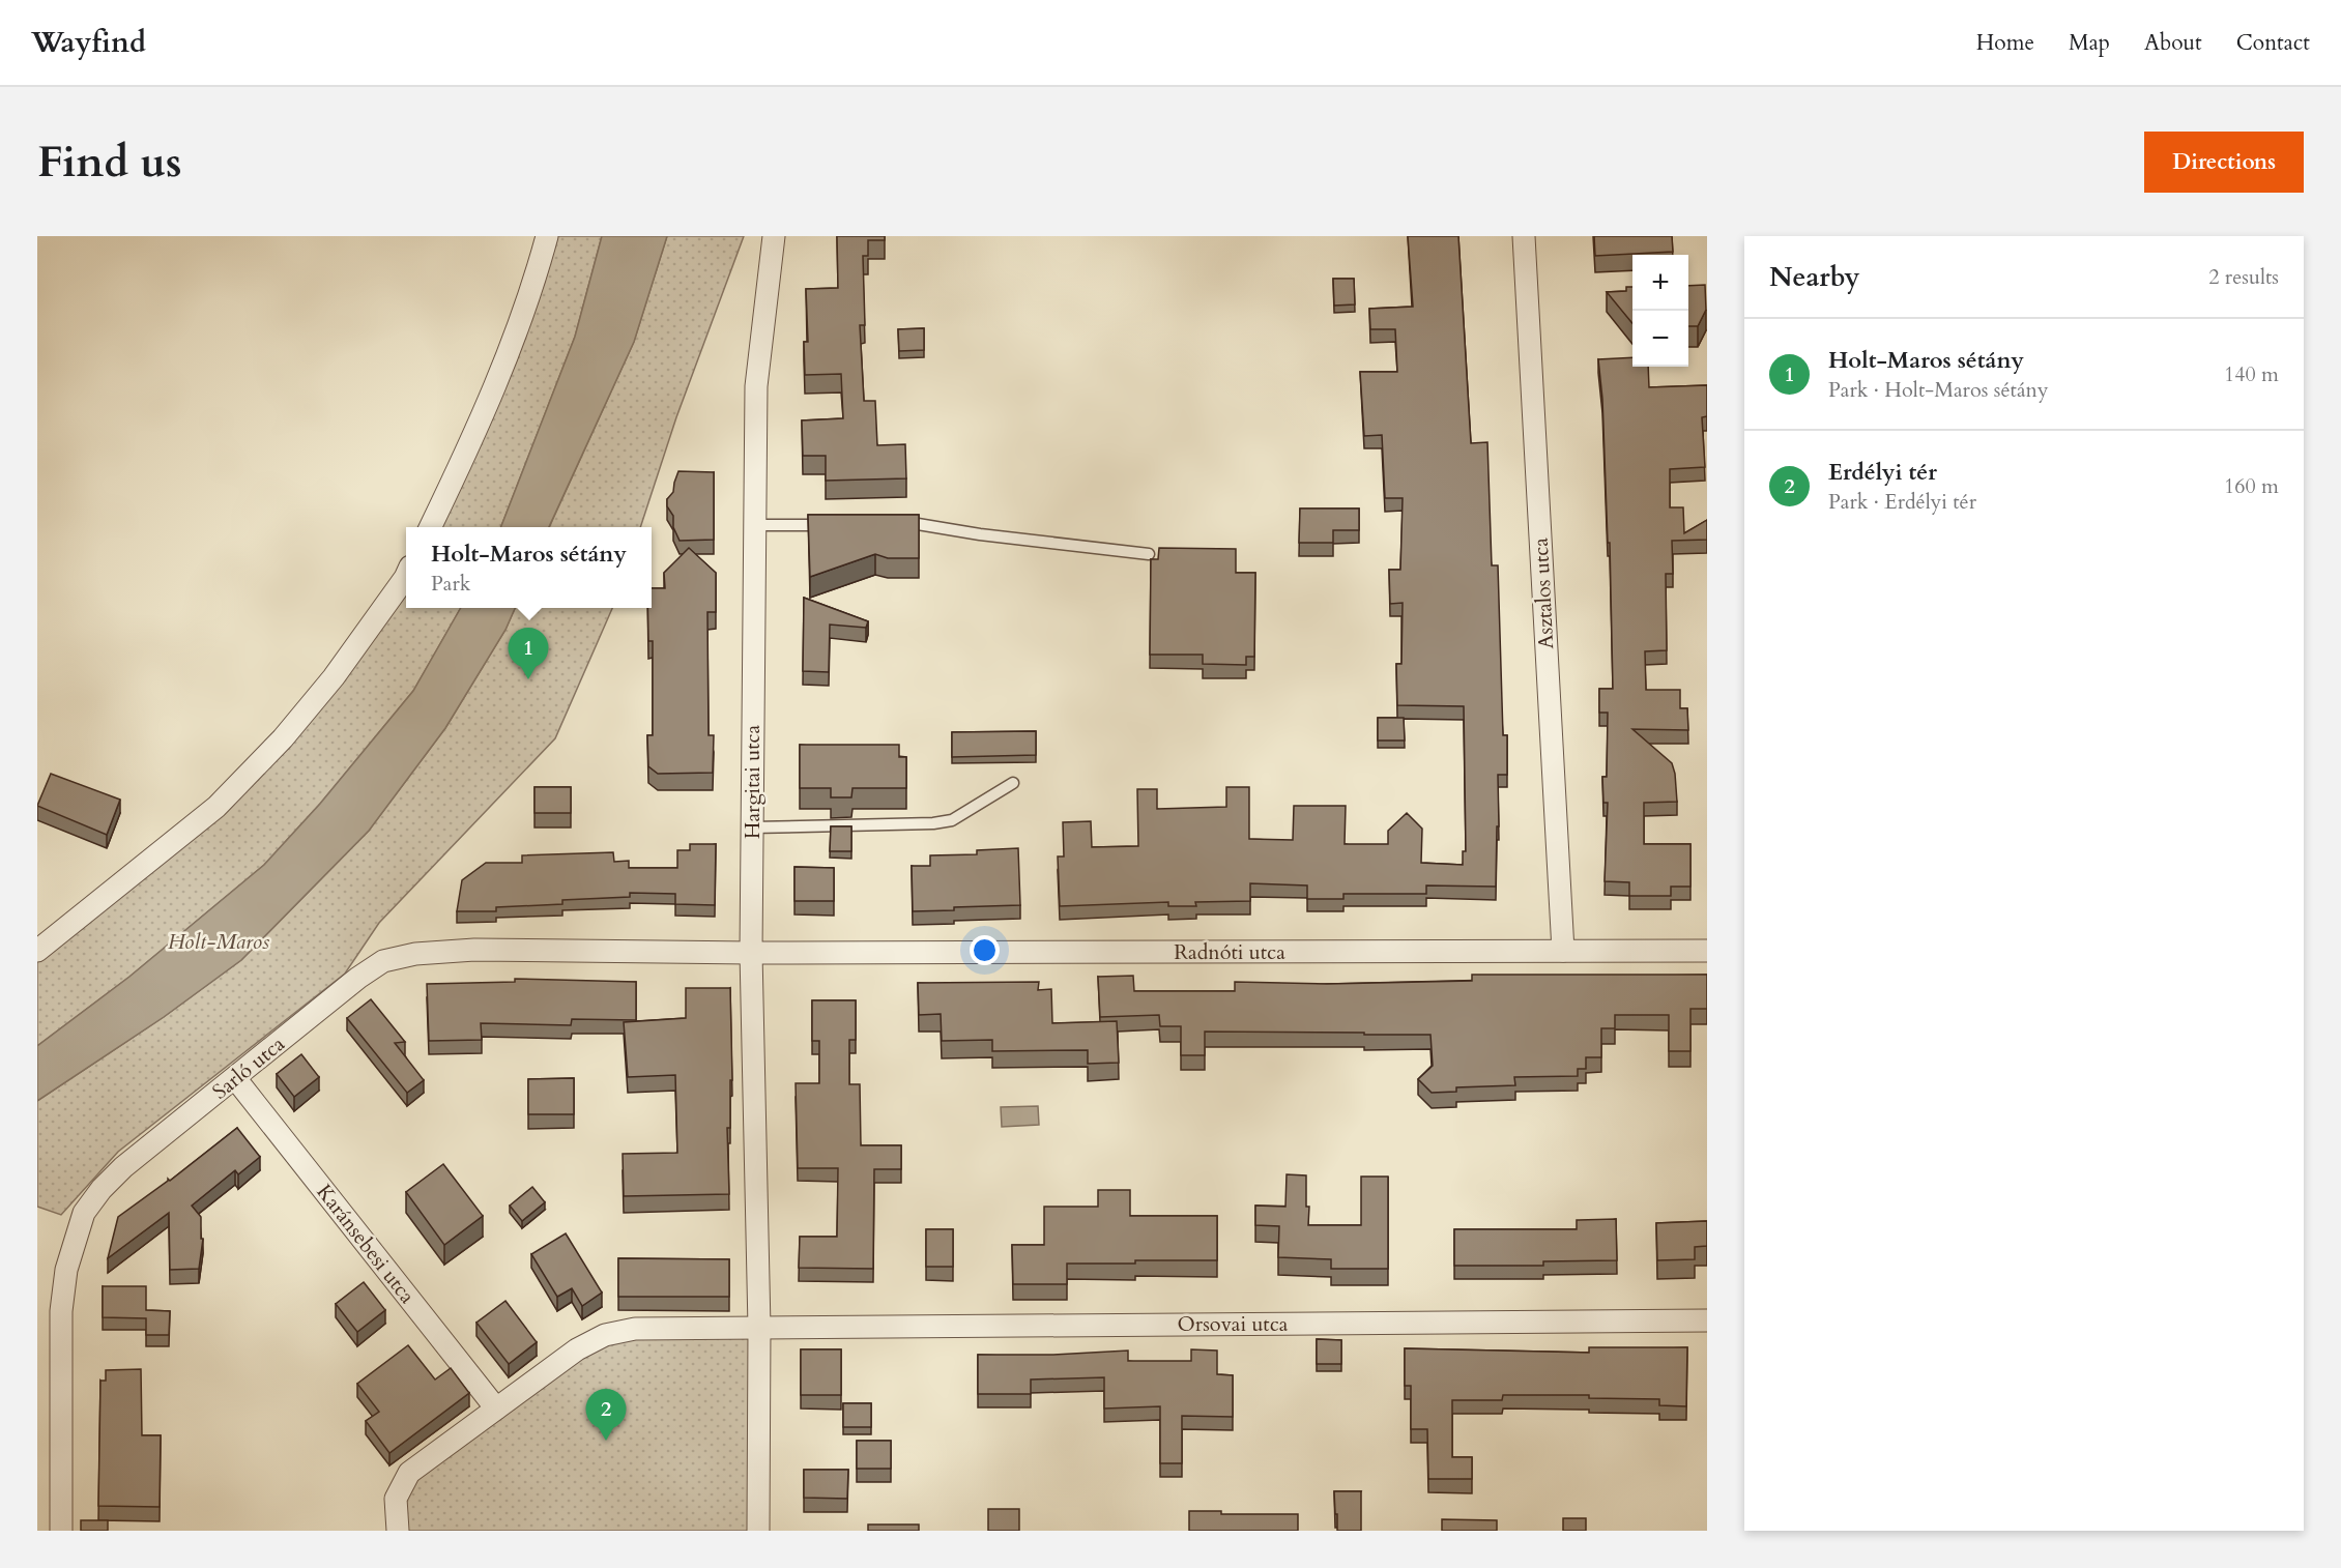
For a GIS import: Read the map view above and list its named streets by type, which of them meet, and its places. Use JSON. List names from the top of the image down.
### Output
{
  "streets": {
    "street": [
      "Asztalos utca",
      "Hargitai utca",
      "Radnóti utca",
      "Sarló utca",
      "Karánsebesi utca",
      "Orsovai utca"
    ]
  },
  "crossings": [
    ["Asztalos utca", "Radnóti utca"],
    ["Hargitai utca", "Radnóti utca"],
    ["Hargitai utca", "Sarló utca"],
    ["Hargitai utca", "Orsovai utca"],
    ["Radnóti utca", "Sarló utca"],
    ["Sarló utca", "Karánsebesi utca"],
    ["Karánsebesi utca", "Orsovai utca"]
  ],
  "water": ["Holt-Maros"],
  "page": {
    "header": "Wayfind",
    "nav": [
      "Home",
      "Map",
      "About",
      "Contact"
    ],
    "buttons": "Directions",
    "title": "Find us",
    "heading": ["Nearby", "2 results"],
    "map_buttons": ["+", "−"],
    "list": [
      {
        "mark": "1",
        "name": "Holt-Maros sétány",
        "note": "Park · Holt-Maros sétány",
        "value": "140 m"
      },
      {
        "mark": "2",
        "name": "Erdélyi tér",
        "note": "Park · Erdélyi tér",
        "value": "160 m"
      }
    ],
    "popup": ["Holt-Maros sétány", "Park"],
    "pins": ["1", "2"]
  }
}
